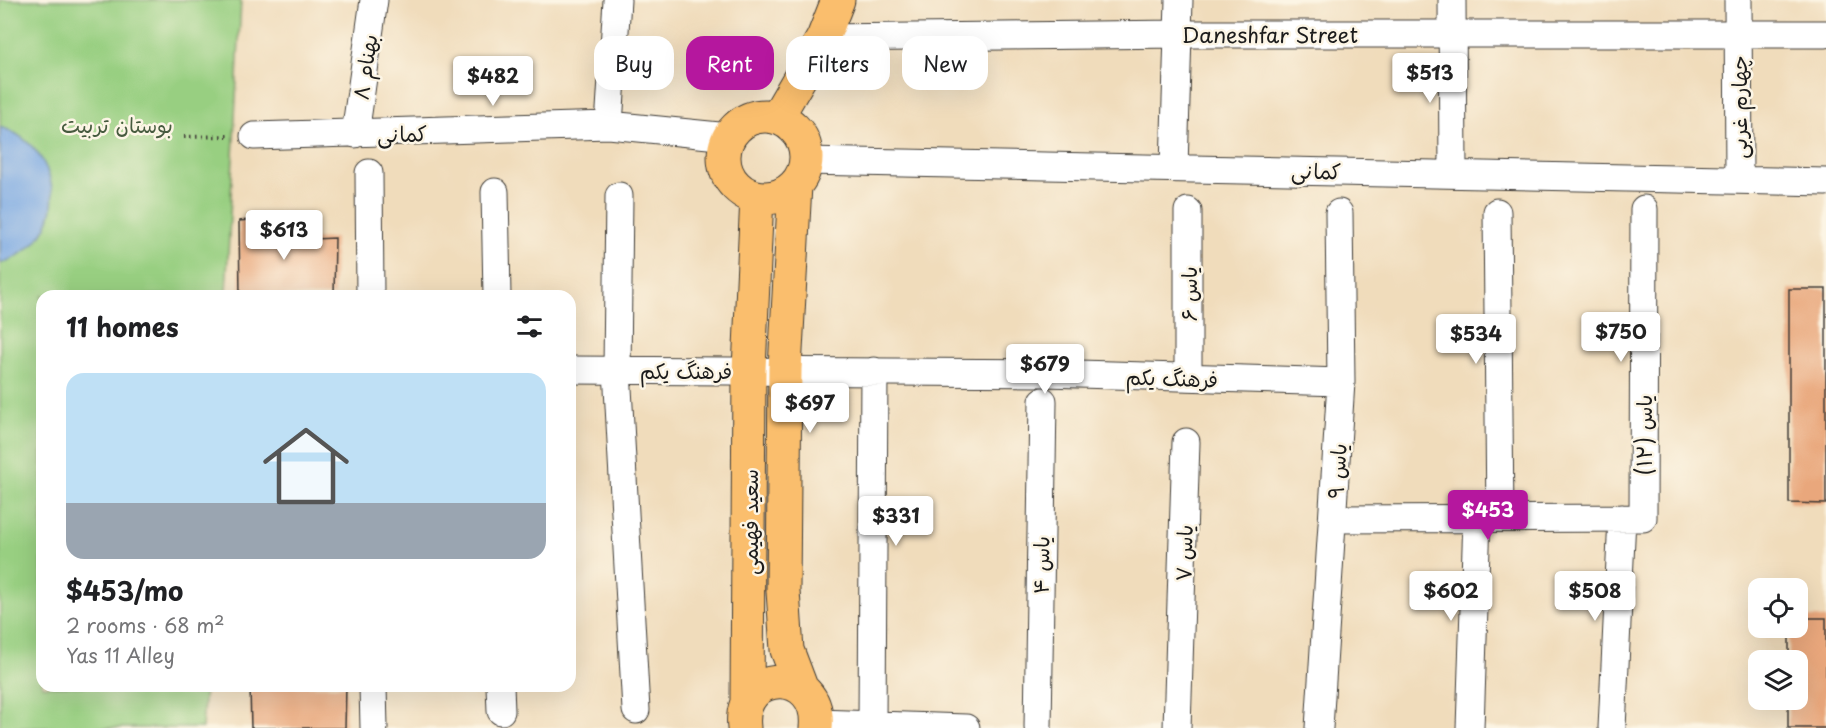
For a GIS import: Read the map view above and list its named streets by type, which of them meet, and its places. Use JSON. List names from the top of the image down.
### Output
{
  "streets": {
    "main road": ["سعید فهیمی"],
    "street": [
      "Daneshfar Street",
      "بهنام ۸",
      "چهارم غربی",
      "کمانی",
      "یاس ۶",
      "فرهنگ یکم",
      "یاس (۱۲)",
      "یاس ۹",
      "یاس ۷",
      "یاس ۴"
    ]
  },
  "crossings": [
    ["Daneshfar Street", "چهارم غربی"],
    ["بهنام ۸", "کمانی"],
    ["چهارم غربی", "کمانی"],
    ["کمانی", "سعید فهیمی"],
    ["یاس ۶", "فرهنگ یکم"],
    ["فرهنگ یکم", "یاس ۹"],
    ["فرهنگ یکم", "سعید فهیمی"]
  ],
  "parks": ["بوستان تربیت"],
  "page": {
    "chip": [
      "Buy",
      "Rent",
      "Filters",
      "New"
    ],
    "price": [
      "$513",
      "$482",
      "$613",
      "$750",
      "$534",
      "$679",
      "$697",
      "$453",
      "$331",
      "$602",
      "$508"
    ],
    "heading": "11 homes",
    "list": [
      {
        "name": "$453/mo",
        "note": "2 rooms · 68 m² · Yas 11 Alley"
      }
    ]
  }
}
